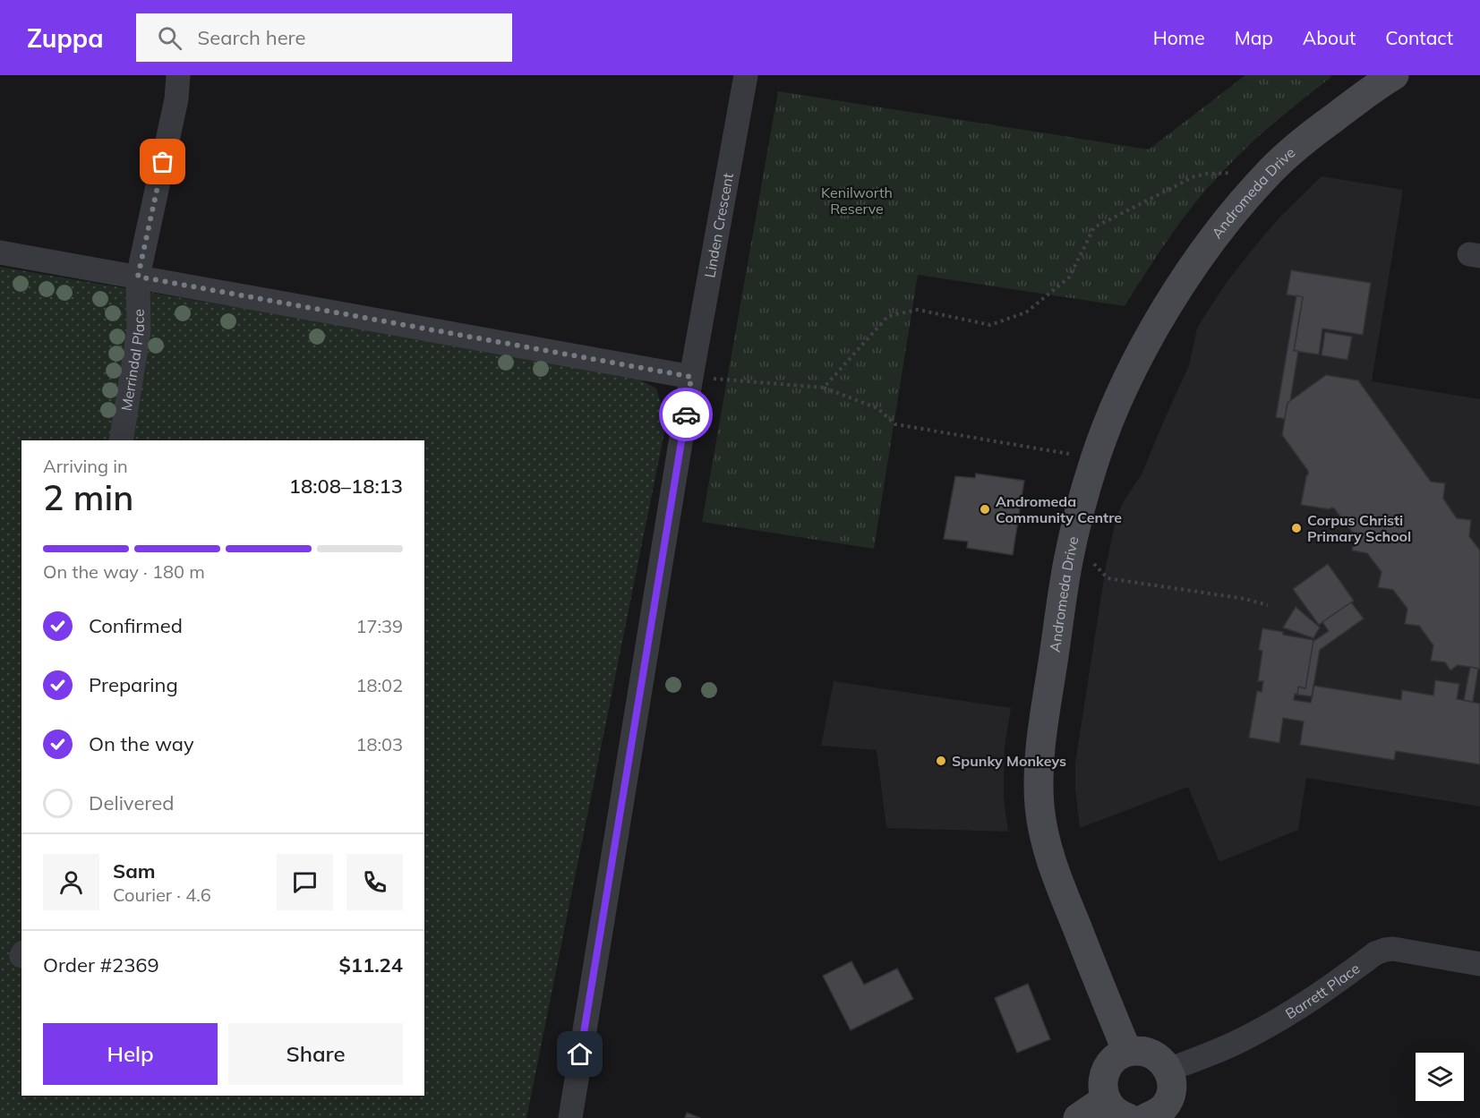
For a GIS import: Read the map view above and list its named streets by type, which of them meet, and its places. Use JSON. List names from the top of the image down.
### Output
{
  "streets": {
    "street": [
      "Andromeda Drive",
      "Linden Crescent",
      "Merrindal Place",
      "Barrett Place"
    ]
  },
  "crossings": [
    ["Andromeda Drive", "Barrett Place"]
  ],
  "parks": ["Kenilworth Reserve"],
  "places": ["Andromeda Community Centre", "Corpus Christi Primary School", "Spunky Monkeys"],
  "page": {
    "header": "Zuppa",
    "search": "Search here",
    "nav": [
      "Home",
      "Map",
      "About",
      "Contact"
    ],
    "heading": ["2 min", "Arriving in", "18:08–18:13"],
    "panel": [
      "Sam",
      "Courier · 4.6",
      "Order #2369",
      "$11.24"
    ],
    "bar": "On the way · 180 m",
    "list": [
      ["Confirmed", "17:39"],
      ["Preparing", "18:02"],
      ["On the way", "18:03"],
      "Delivered"
    ],
    "buttons": ["Help", "Share"]
  }
}
